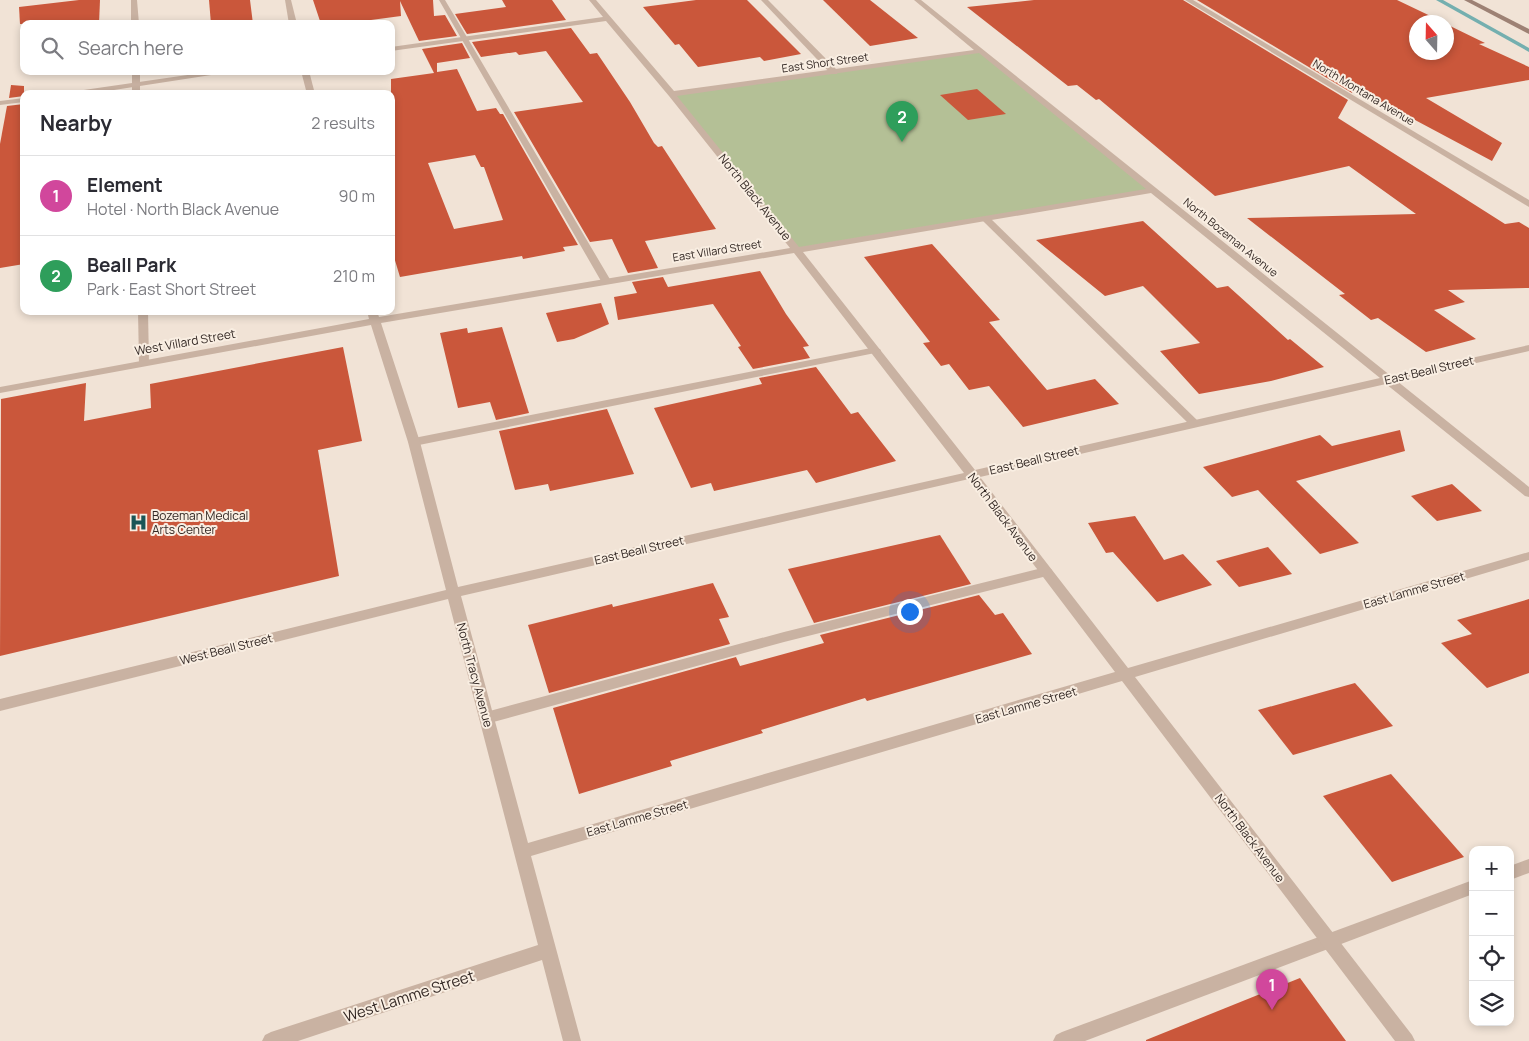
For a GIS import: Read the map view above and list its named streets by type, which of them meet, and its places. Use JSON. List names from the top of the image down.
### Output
{
  "streets": {
    "street": [
      "East Short Street",
      "North Montana Avenue",
      "North Black Avenue",
      "North Bozeman Avenue",
      "East Villard Street",
      "West Villard Street",
      "East Beall Street",
      "East Lamme Street",
      "West Beall Street",
      "North Tracy Avenue",
      "West Lamme Street"
    ]
  },
  "crossings": [
    ["East Short Street", "North Black Avenue"],
    ["East Short Street", "North Bozeman Avenue"],
    ["North Black Avenue", "East Villard Street"],
    ["North Black Avenue", "East Beall Street"],
    ["North Black Avenue", "East Lamme Street"],
    ["North Bozeman Avenue", "East Villard Street"],
    ["North Bozeman Avenue", "East Beall Street"],
    ["West Villard Street", "North Tracy Avenue"],
    ["East Beall Street", "West Beall Street"],
    ["East Beall Street", "North Tracy Avenue"],
    ["East Lamme Street", "North Tracy Avenue"],
    ["West Beall Street", "North Tracy Avenue"],
    ["North Tracy Avenue", "West Lamme Street"]
  ],
  "places": {
    "hospital": ["Bozeman Medical Arts Center"]
  },
  "north": "top",
  "page": {
    "search": "Search here",
    "heading": ["Nearby", "2 results"],
    "pins": ["2", "1"],
    "list": [
      {
        "mark": "1",
        "name": "Element",
        "note": "Hotel · North Black Avenue",
        "value": "90 m"
      },
      {
        "mark": "2",
        "name": "Beall Park",
        "note": "Park · East Short Street",
        "value": "210 m"
      }
    ],
    "map_buttons": ["+", "−"]
  }
}
